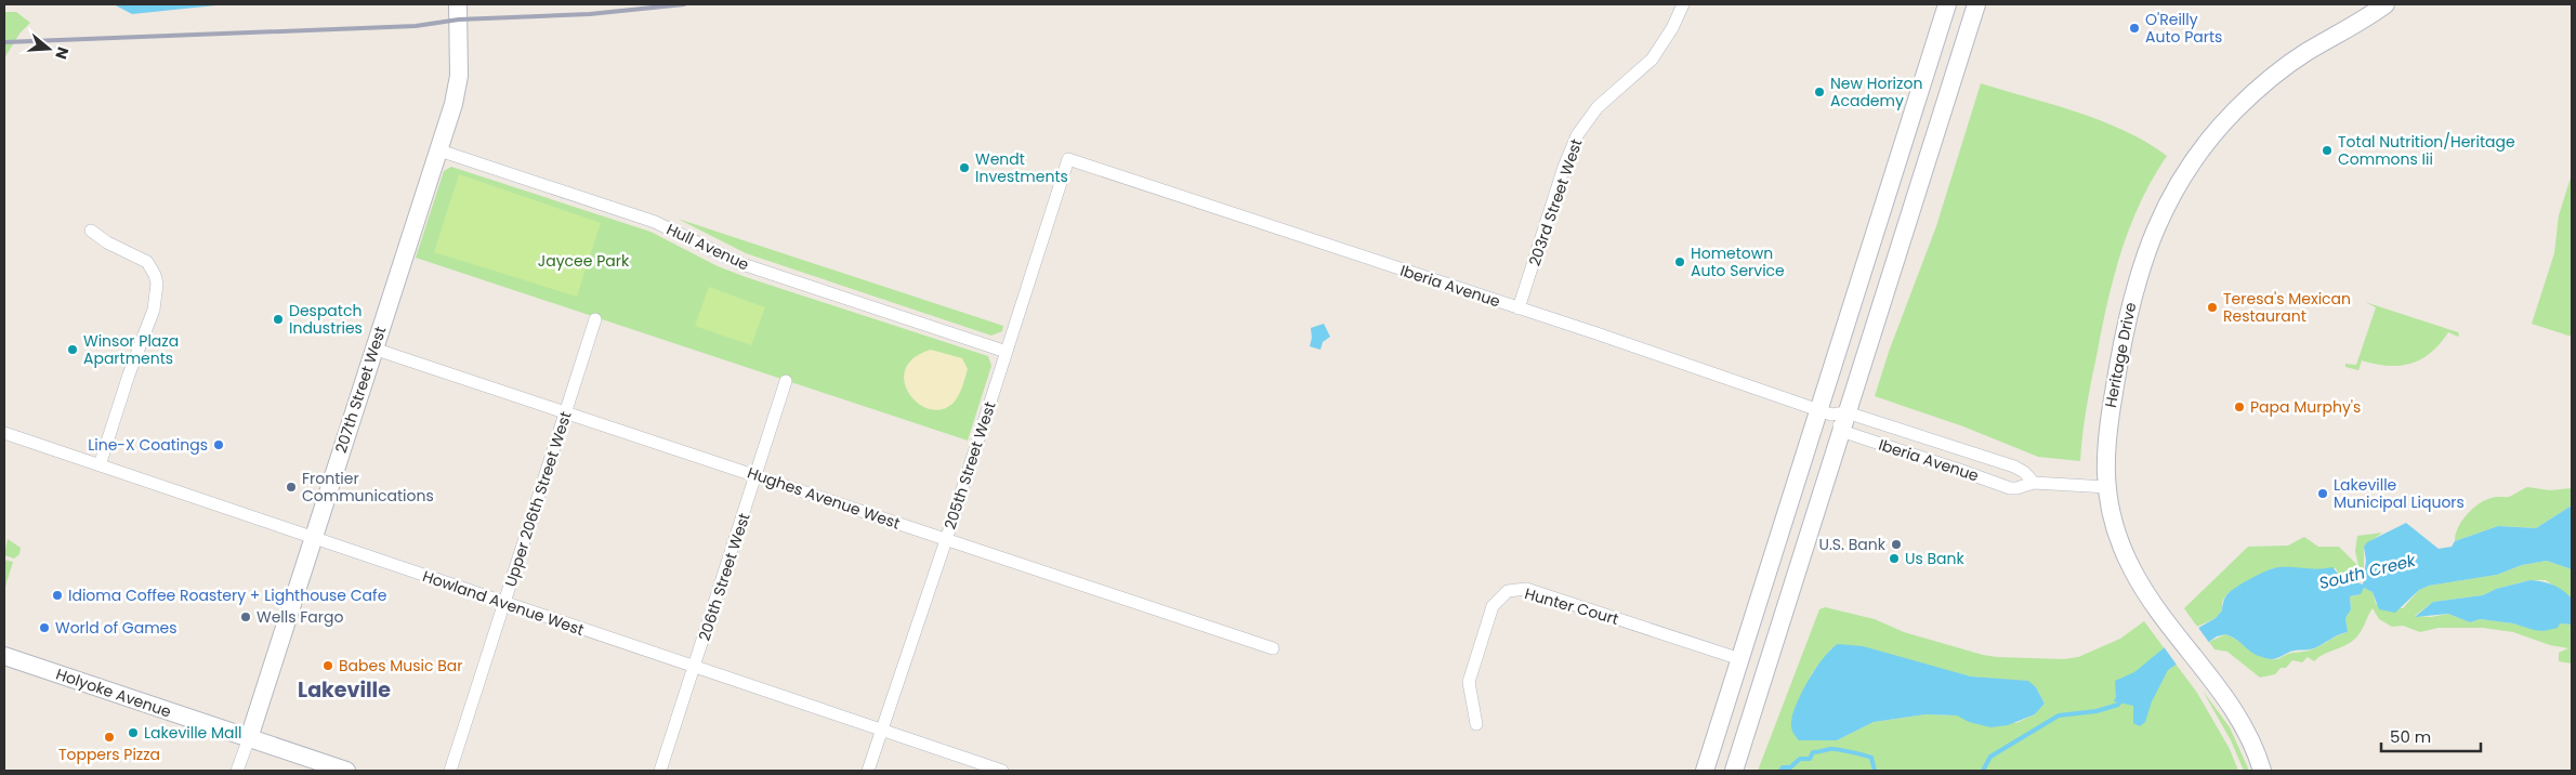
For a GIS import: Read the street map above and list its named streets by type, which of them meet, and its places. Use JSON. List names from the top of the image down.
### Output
{
  "streets": {
    "street": [
      "203rd Street West",
      "Hull Avenue",
      "Iberia Avenue",
      "Heritage Drive",
      "207th Street West",
      "205th Street West",
      "Hughes Avenue West",
      "Upper 206th Street West",
      "206th Street West",
      "Howland Avenue West",
      "Hunter Court",
      "Holyoke Avenue"
    ]
  },
  "crossings": [
    ["203rd Street West", "Iberia Avenue"],
    ["Hull Avenue", "207th Street West"],
    ["Hull Avenue", "205th Street West"],
    ["Iberia Avenue", "Heritage Drive"],
    ["Iberia Avenue", "205th Street West"],
    ["207th Street West", "Hughes Avenue West"],
    ["207th Street West", "Howland Avenue West"],
    ["207th Street West", "Holyoke Avenue"],
    ["205th Street West", "Hughes Avenue West"],
    ["205th Street West", "Howland Avenue West"],
    ["Hughes Avenue West", "Upper 206th Street West"],
    ["Hughes Avenue West", "206th Street West"],
    ["Upper 206th Street West", "Howland Avenue West"],
    ["206th Street West", "Howland Avenue West"]
  ],
  "districts": ["Lakeville"],
  "water": ["South Creek"],
  "parks": ["Jaycee Park"],
  "places": [
    "O'Reilly Auto Parts",
    "New Horizon Academy",
    "Total Nutrition/Heritage Commons Iii",
    "Wendt Investments",
    "Hometown Auto Service",
    "Teresa's Mexican Restaurant",
    "Despatch Industries",
    "Winsor Plaza Apartments",
    "Papa Murphy's",
    "Line-X Coatings",
    "Frontier Communications",
    "Lakeville Municipal Liquors",
    "U.S. Bank",
    "Us Bank",
    "Idioma Coffee Roastery + Lighthouse Cafe",
    "Wells Fargo",
    "World of Games",
    "Babes Music Bar",
    "Lakeville Mall",
    "Toppers Pizza"
  ],
  "scale_bar": "50 m",
  "north": "right"
}
